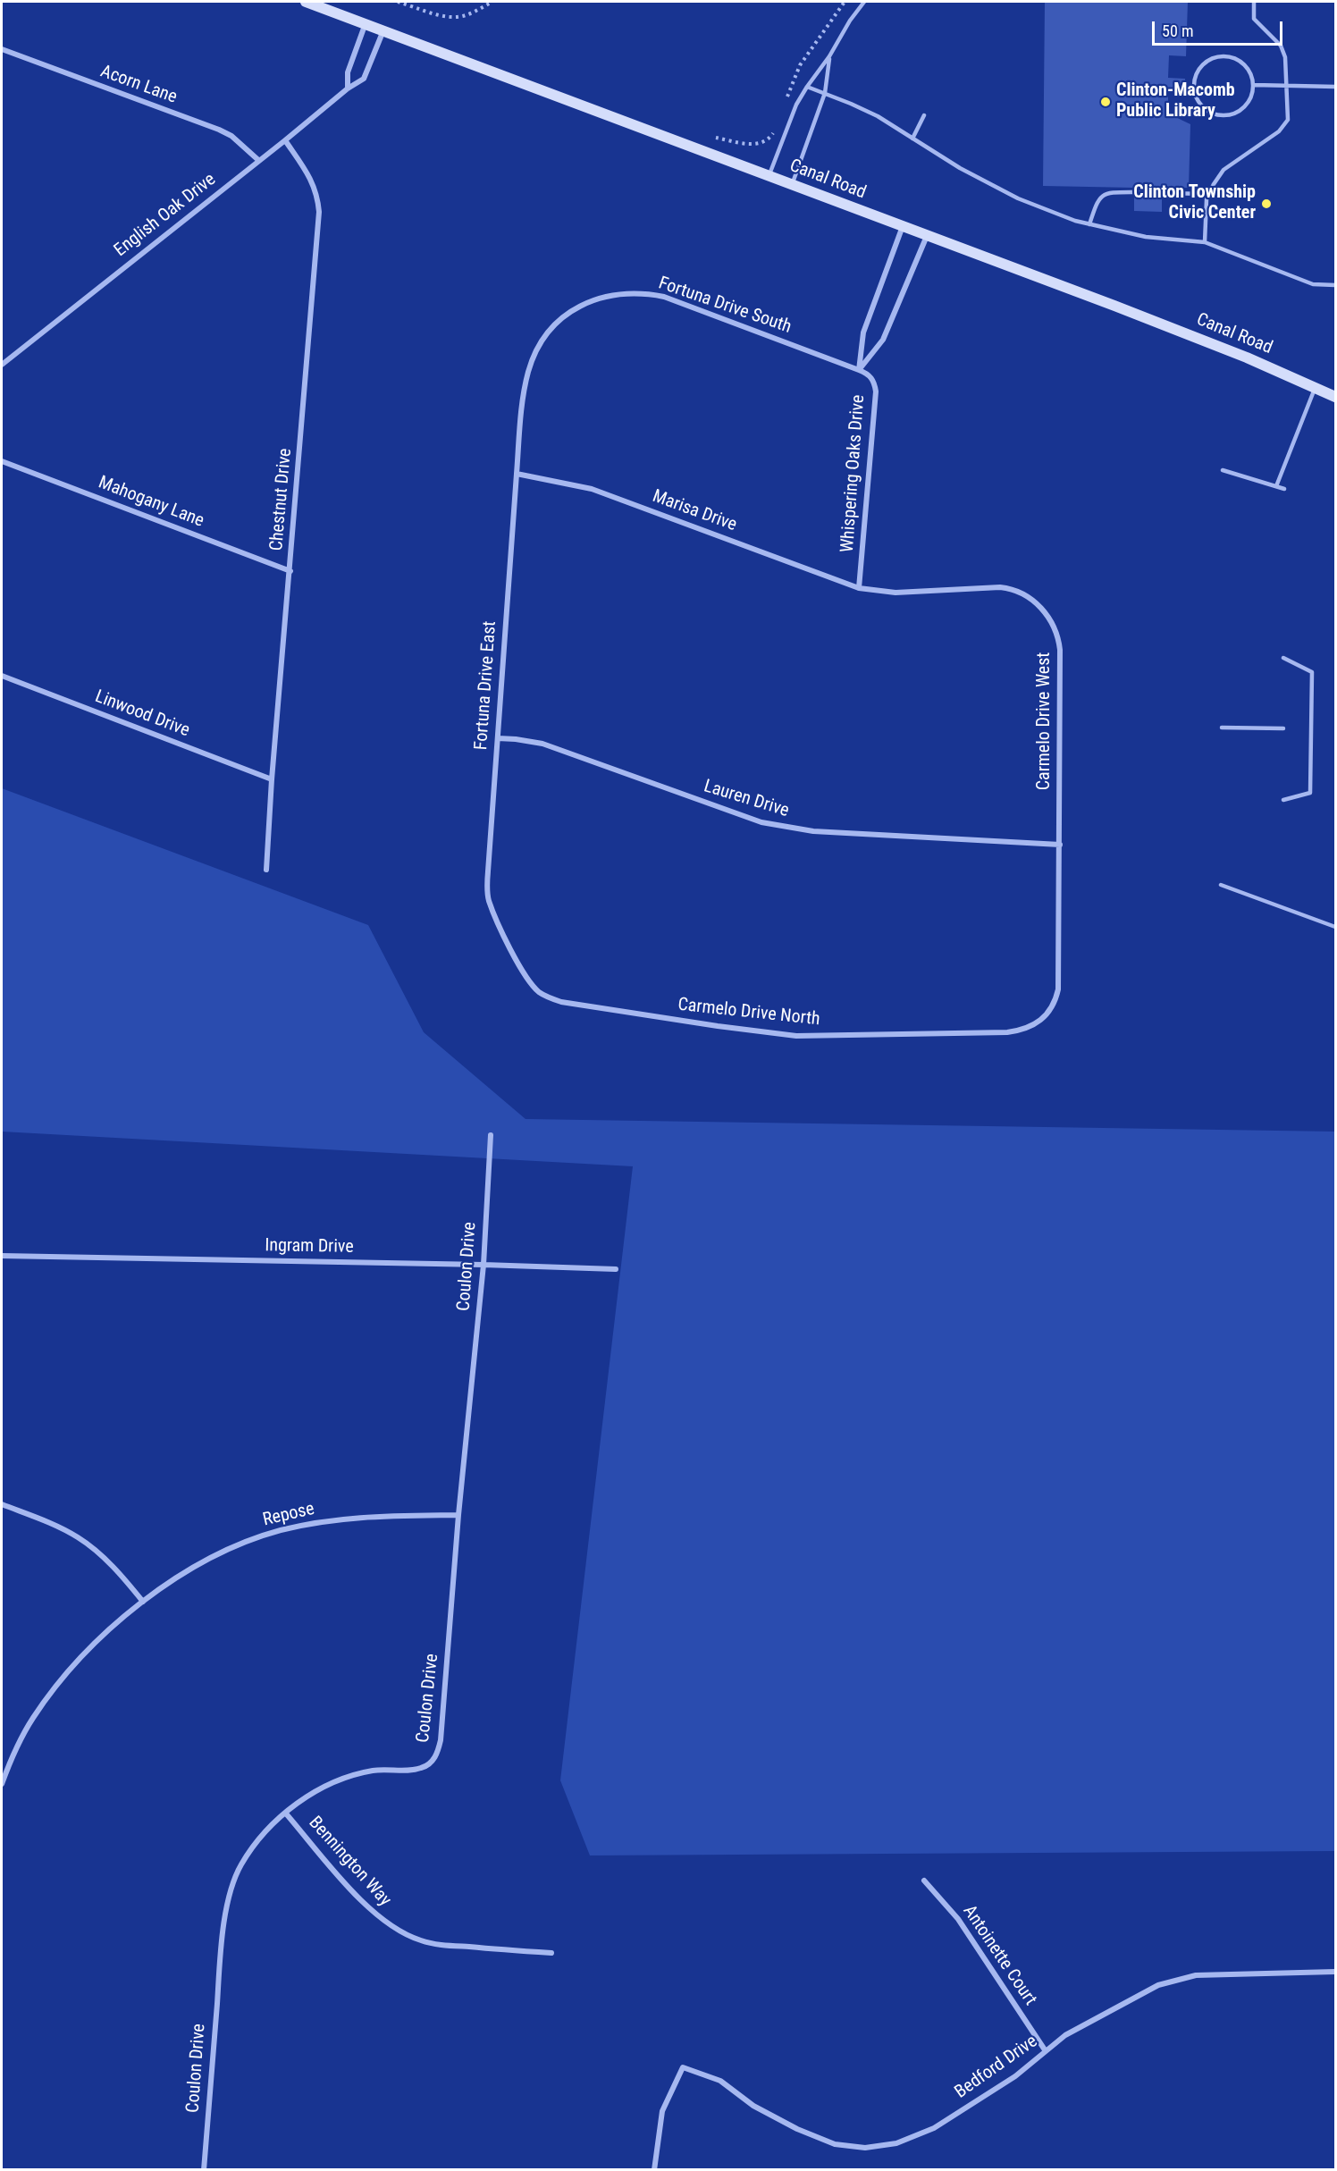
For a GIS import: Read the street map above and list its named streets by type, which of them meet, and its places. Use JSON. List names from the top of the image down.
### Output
{
  "streets": {
    "street": [
      "Acorn Lane",
      "Canal Road",
      "English Oak Drive",
      "Fortuna Drive South",
      "Whispering Oaks Drive",
      "Chestnut Drive",
      "Mahogany Lane",
      "Marisa Drive",
      "Fortuna Drive East",
      "Linwood Drive",
      "Carmelo Drive West",
      "Lauren Drive",
      "Carmelo Drive North",
      "Ingram Drive",
      "Coulon Drive",
      "Repose",
      "Bennington Way",
      "Antoinette Court",
      "Bedford Drive"
    ]
  },
  "crossings": [
    ["Acorn Lane", "English Oak Drive"],
    ["Canal Road", "English Oak Drive"],
    ["Canal Road", "Whispering Oaks Drive"],
    ["English Oak Drive", "Chestnut Drive"],
    ["Fortuna Drive South", "Whispering Oaks Drive"],
    ["Fortuna Drive South", "Fortuna Drive East"],
    ["Whispering Oaks Drive", "Marisa Drive"],
    ["Whispering Oaks Drive", "Carmelo Drive West"],
    ["Chestnut Drive", "Mahogany Lane"],
    ["Chestnut Drive", "Linwood Drive"],
    ["Marisa Drive", "Fortuna Drive East"],
    ["Marisa Drive", "Carmelo Drive West"],
    ["Fortuna Drive East", "Lauren Drive"],
    ["Fortuna Drive East", "Carmelo Drive North"],
    ["Carmelo Drive West", "Lauren Drive"],
    ["Carmelo Drive West", "Carmelo Drive North"],
    ["Ingram Drive", "Coulon Drive"],
    ["Coulon Drive", "Repose"],
    ["Coulon Drive", "Bennington Way"],
    ["Antoinette Court", "Bedford Drive"]
  ],
  "places": ["Clinton-Macomb Public Library", "Clinton Township Civic Center"],
  "scale_bar": "50 m"
}
